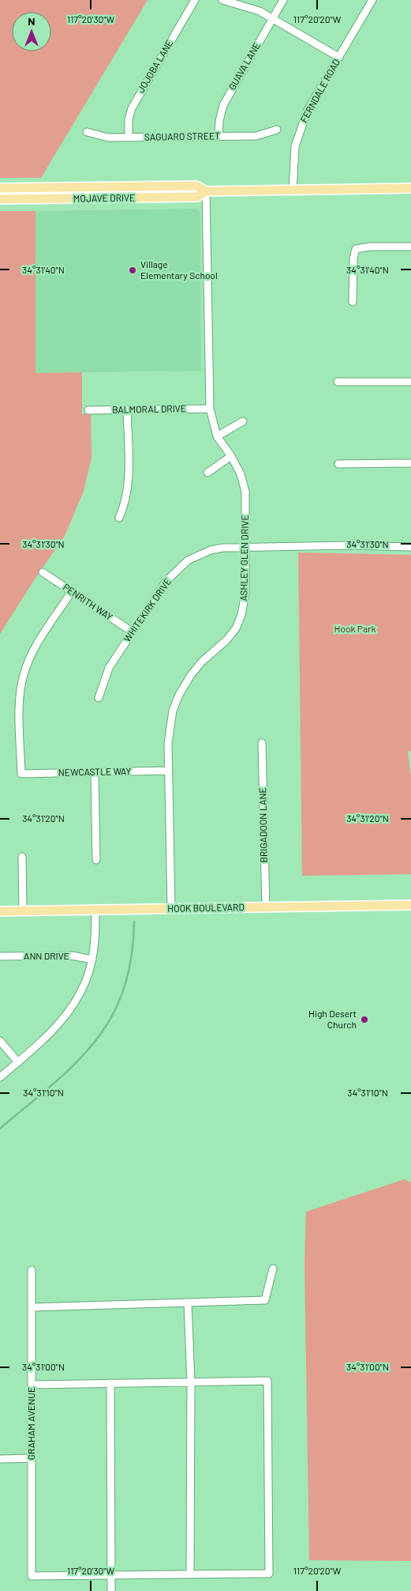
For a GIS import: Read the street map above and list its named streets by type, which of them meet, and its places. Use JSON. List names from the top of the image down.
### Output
{
  "streets": {
    "main road": ["MOJAVE DRIVE", "HOOK BOULEVARD"],
    "street": [
      "JOJOBA LANE",
      "GUAVA LANE",
      "FERNDALE ROAD",
      "SAGUARO STREET",
      "BALMORAL DRIVE",
      "ASHLEY GLEN DRIVE",
      "PENRITH WAY",
      "WHITEKIRK DRIVE",
      "NEWCASTLE WAY",
      "BRIGADOON LANE",
      "ANN DRIVE",
      "GRAHAM AVENUE"
    ]
  },
  "crossings": [
    ["JOJOBA LANE", "SAGUARO STREET"],
    ["GUAVA LANE", "SAGUARO STREET"],
    ["FERNDALE ROAD", "MOJAVE DRIVE"],
    ["MOJAVE DRIVE", "ASHLEY GLEN DRIVE"],
    ["BALMORAL DRIVE", "ASHLEY GLEN DRIVE"],
    ["ASHLEY GLEN DRIVE", "WHITEKIRK DRIVE"],
    ["ASHLEY GLEN DRIVE", "NEWCASTLE WAY"],
    ["ASHLEY GLEN DRIVE", "HOOK BOULEVARD"],
    ["PENRITH WAY", "WHITEKIRK DRIVE"],
    ["PENRITH WAY", "NEWCASTLE WAY"],
    ["BRIGADOON LANE", "HOOK BOULEVARD"]
  ],
  "parks": ["Hook Park"],
  "places": ["Village Elementary School", "High Desert Church"],
  "north": "top",
  "coordinates": [
    "117°20'30\"W",
    "117°20'20\"W",
    "34°31'40\"N",
    "34°31'30\"N",
    "34°31'20\"N",
    "34°31'10\"N",
    "34°31'00\"N"
  ]
}
